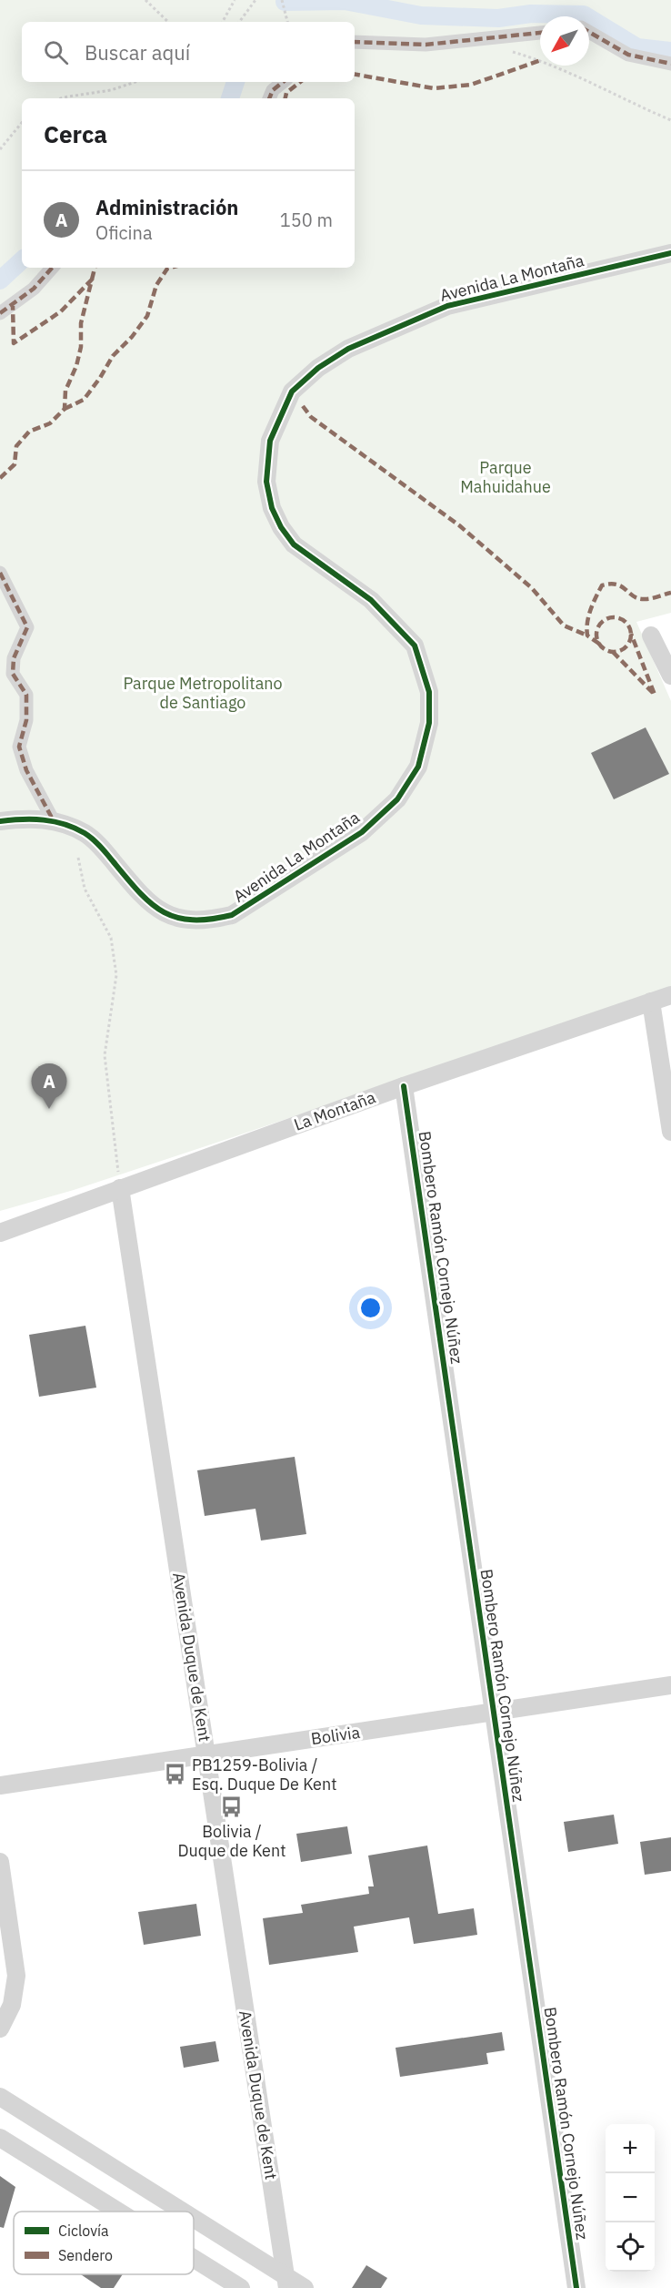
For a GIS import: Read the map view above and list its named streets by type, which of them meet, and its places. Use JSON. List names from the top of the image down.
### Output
{
  "streets": {
    "street": [
      "Avenida La Montaña",
      "La Montaña",
      "Bombero Ramón Cornejo Núñez",
      "Avenida Duque de Kent",
      "Bolivia"
    ]
  },
  "crossings": [
    ["La Montaña", "Bombero Ramón Cornejo Núñez"],
    ["La Montaña", "Avenida Duque de Kent"],
    ["Bombero Ramón Cornejo Núñez", "Bolivia"],
    ["Avenida Duque de Kent", "Bolivia"]
  ],
  "parks": ["Parque Mahuidahue", "Parque Metropolitano de Santiago"],
  "places": {
    "bus stop": ["PB1259-Bolivia / Esq. Duque De Kent", "Bolivia / Duque de Kent"]
  },
  "legend": ["Ciclovía", "Sendero"],
  "north": "bottom left",
  "page": {
    "search": "Buscar aquí",
    "heading": "Cerca",
    "list": [
      {
        "mark": "A",
        "name": "Administración",
        "note": "Oficina",
        "value": "150 m"
      }
    ],
    "pins": "A",
    "map_buttons": ["+", "−"]
  }
}
